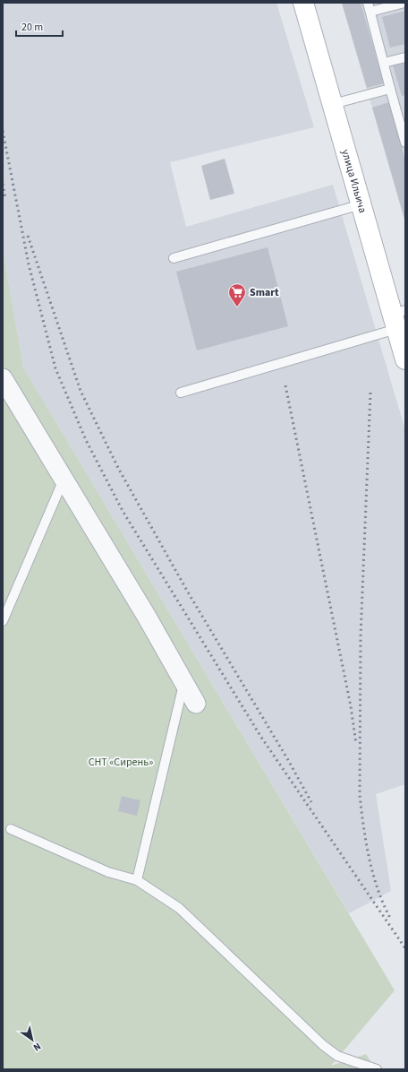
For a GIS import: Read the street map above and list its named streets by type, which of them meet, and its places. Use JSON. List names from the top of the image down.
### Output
{
  "streets": {
    "main road": ["улица Ильича"]
  },
  "parks": ["СНТ «Сирень»"],
  "places": {
    "supermarket": ["Smart"]
  },
  "scale_bar": "20 m",
  "north": "bottom right"
}
